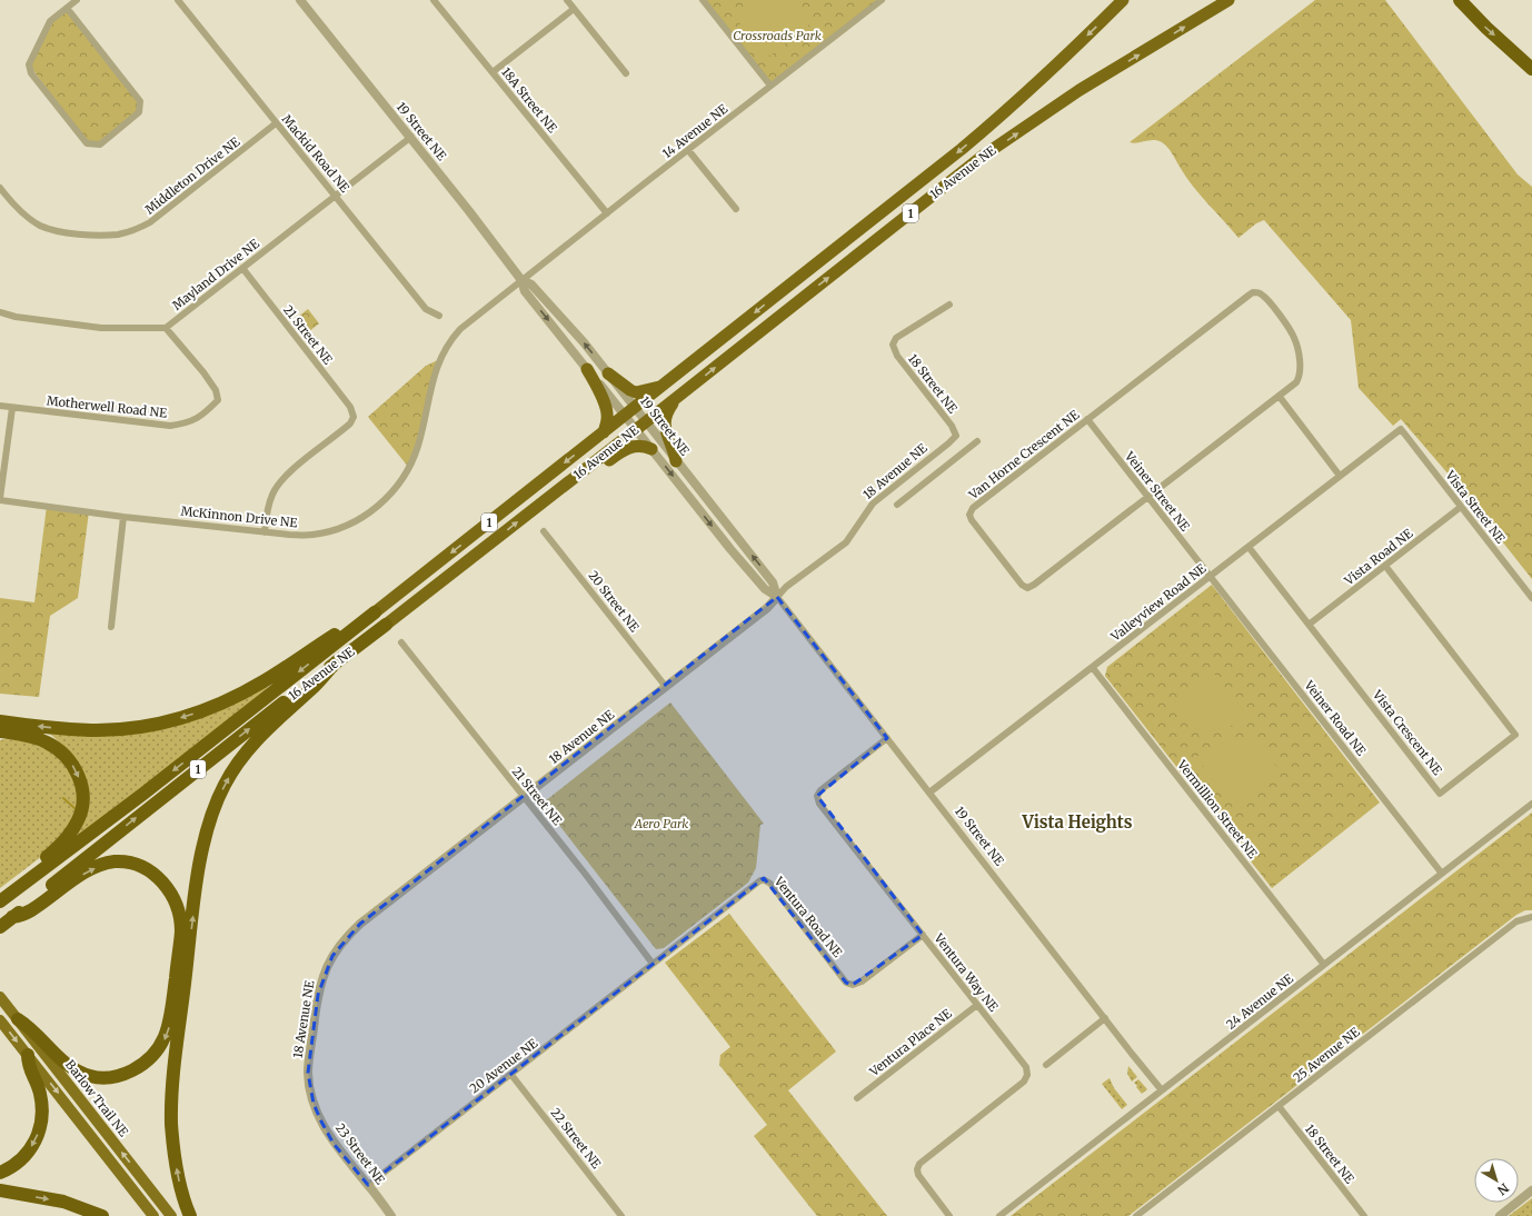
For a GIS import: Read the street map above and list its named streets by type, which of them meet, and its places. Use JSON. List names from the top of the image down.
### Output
{
  "streets": {
    "highway": ["16 Avenue NE", "1"],
    "main road": ["Barlow Trail NE"],
    "street": [
      "18A Street NE",
      "19 Street NE",
      "14 Avenue NE",
      "Mackid Road NE",
      "Middleton Drive NE",
      "Mayland Drive NE",
      "21 Street NE",
      "18 Street NE",
      "Motherwell Road NE",
      "Van Horne Crescent NE",
      "18 Avenue NE",
      "Veiner Street NE",
      "Vista Street NE",
      "McKinnon Drive NE",
      "Vista Road NE",
      "20 Street NE",
      "Valleyview Road NE",
      "Veiner Road NE",
      "Vista Crescent NE",
      "Vermillion Street NE",
      "Ventura Road NE",
      "Ventura Way NE",
      "24 Avenue NE",
      "Ventura Place NE",
      "25 Avenue NE",
      "20 Avenue NE",
      "22 Street NE",
      "23 Street NE"
    ]
  },
  "crossings": [
    ["18A Street NE", "14 Avenue NE"],
    ["19 Street NE", "14 Avenue NE"],
    ["19 Street NE", "16 Avenue NE"],
    ["19 Street NE", "Mayland Drive NE"],
    ["19 Street NE", "18 Avenue NE"],
    ["19 Street NE", "McKinnon Drive NE"],
    ["19 Street NE", "Valleyview Road NE"],
    ["19 Street NE", "Ventura Way NE"],
    ["19 Street NE", "24 Avenue NE"],
    ["14 Avenue NE", "McKinnon Drive NE"],
    ["Mackid Road NE", "Middleton Drive NE"],
    ["Mackid Road NE", "Mayland Drive NE"],
    ["Mayland Drive NE", "21 Street NE"],
    ["Mayland Drive NE", "Motherwell Road NE"],
    ["21 Street NE", "18 Avenue NE"],
    ["21 Street NE", "McKinnon Drive NE"],
    ["21 Street NE", "Ventura Road NE"],
    ["21 Street NE", "20 Avenue NE"],
    ["18 Street NE", "18 Avenue NE"],
    ["18 Street NE", "25 Avenue NE"],
    ["Van Horne Crescent NE", "Veiner Street NE"],
    ["18 Avenue NE", "20 Street NE"],
    ["18 Avenue NE", "23 Street NE"],
    ["Veiner Street NE", "Valleyview Road NE"],
    ["Veiner Street NE", "Veiner Road NE"],
    ["Vista Street NE", "Vista Road NE"],
    ["Vista Street NE", "Valleyview Road NE"],
    ["Vista Road NE", "Vista Crescent NE"],
    ["Valleyview Road NE", "Veiner Road NE"],
    ["Valleyview Road NE", "Vista Crescent NE"],
    ["Valleyview Road NE", "Vermillion Street NE"],
    ["Veiner Road NE", "24 Avenue NE"],
    ["Vermillion Street NE", "24 Avenue NE"],
    ["Ventura Road NE", "Ventura Way NE"],
    ["Ventura Road NE", "20 Avenue NE"],
    ["Ventura Way NE", "Ventura Place NE"],
    ["20 Avenue NE", "22 Street NE"],
    ["20 Avenue NE", "23 Street NE"]
  ],
  "districts": ["Vista Heights"],
  "parks": ["Crossroads Park", "Aero Park"],
  "north": "bottom right"
}
